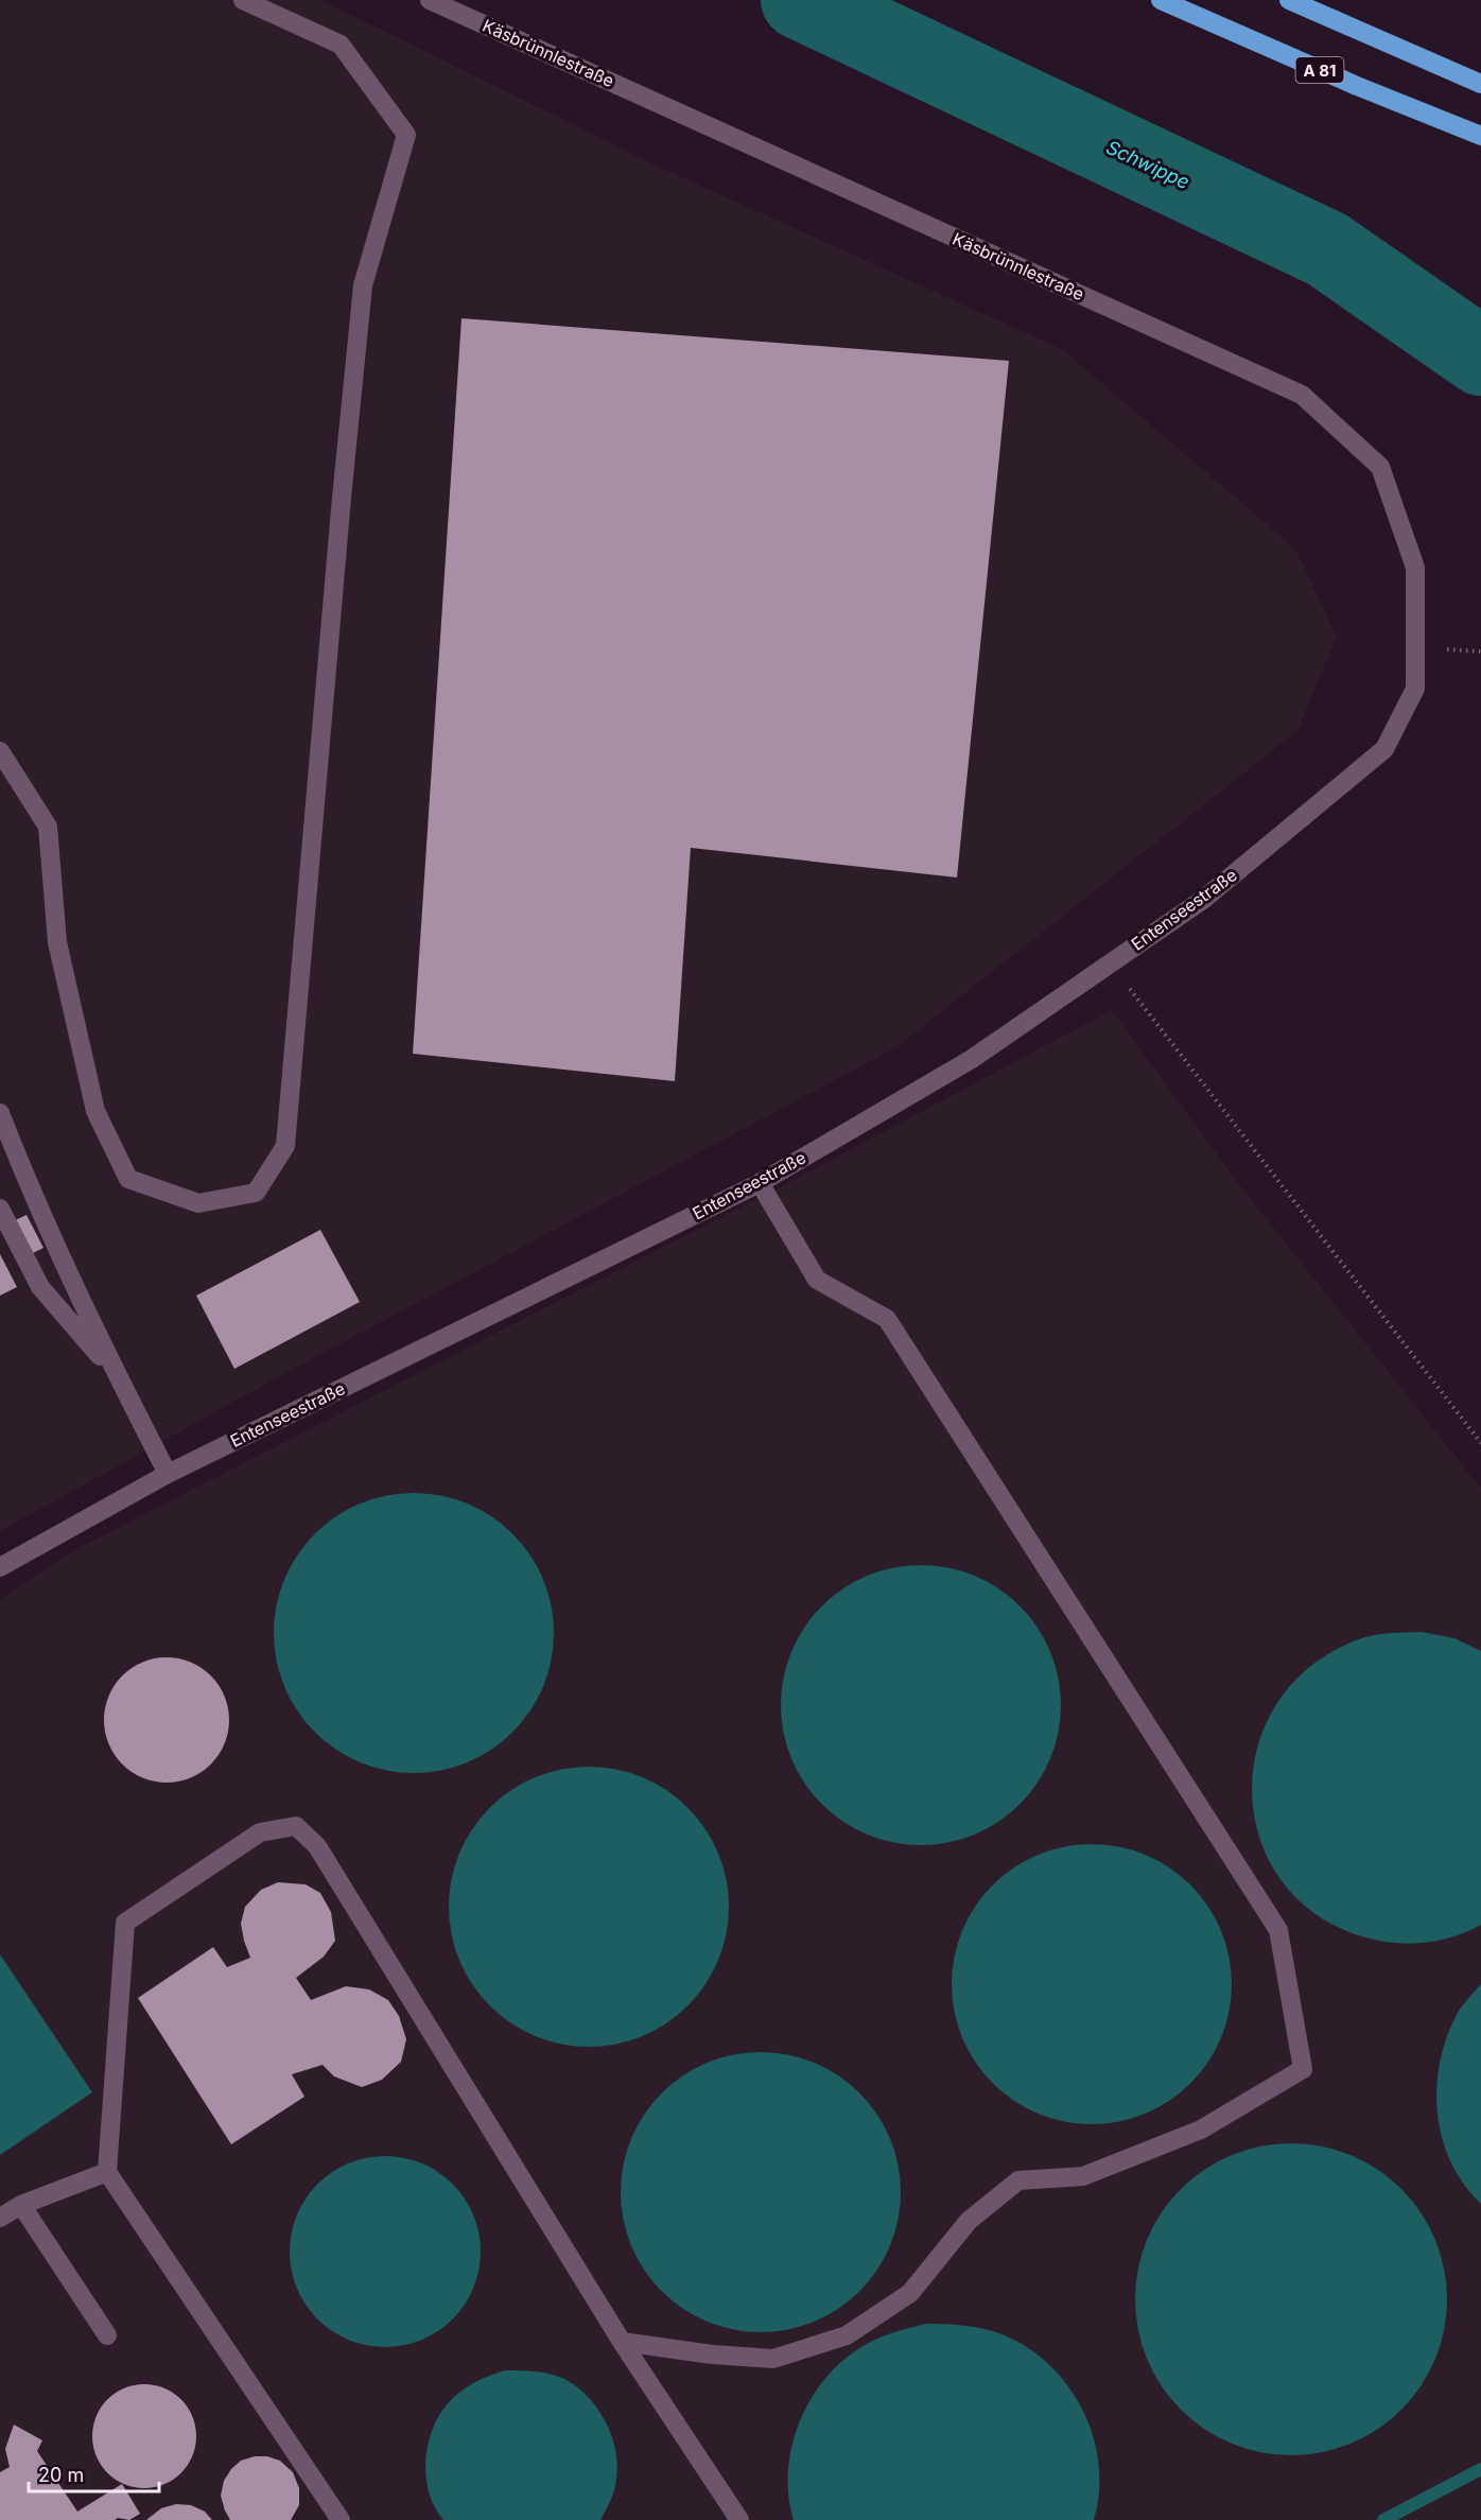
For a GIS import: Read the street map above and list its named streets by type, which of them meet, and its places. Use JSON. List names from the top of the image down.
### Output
{
  "streets": {
    "highway": ["A 81"],
    "street": ["Käsbrünnlestraße", "Entenseestraße"]
  },
  "crossings": [
    ["Käsbrünnlestraße", "Entenseestraße"]
  ],
  "water": ["Schwippe"],
  "scale_bar": "20 m"
}
